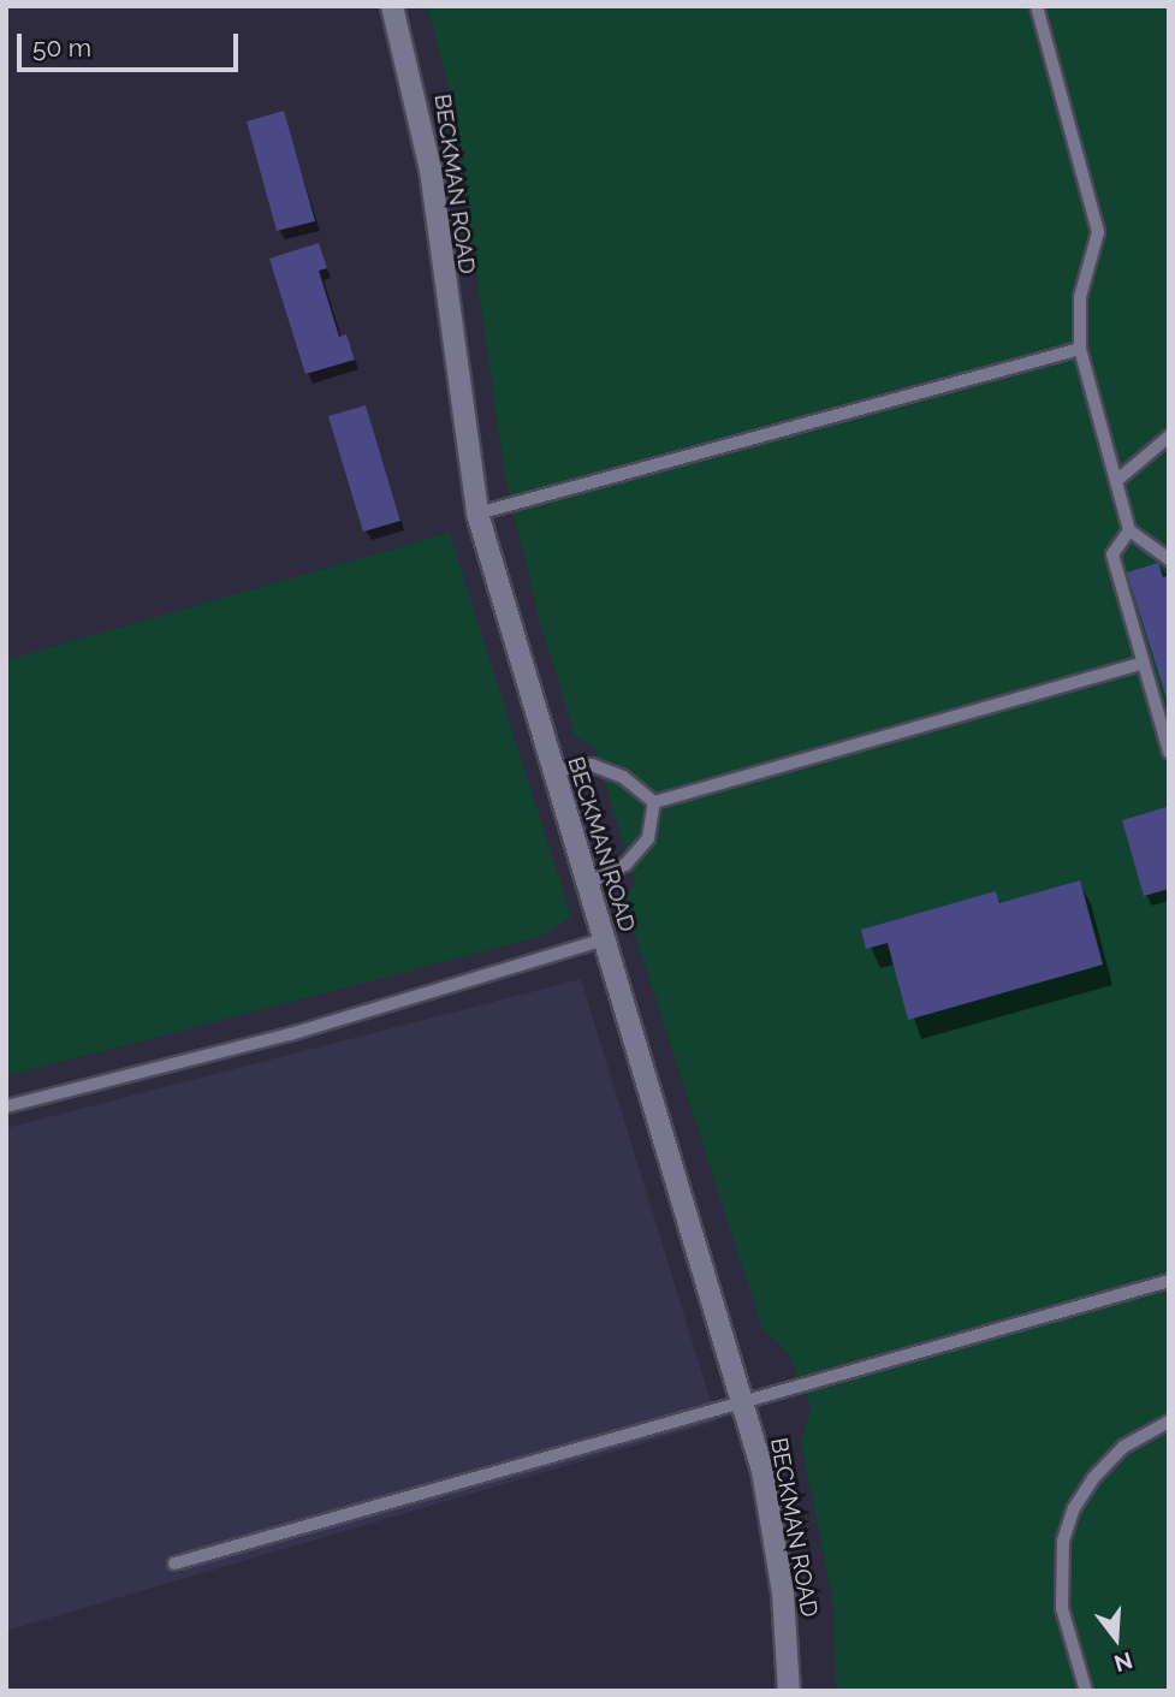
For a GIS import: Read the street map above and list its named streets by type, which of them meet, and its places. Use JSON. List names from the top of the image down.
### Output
{
  "streets": {
    "street": ["BECKMAN ROAD"]
  },
  "scale_bar": "50 m",
  "north": "bottom"
}
